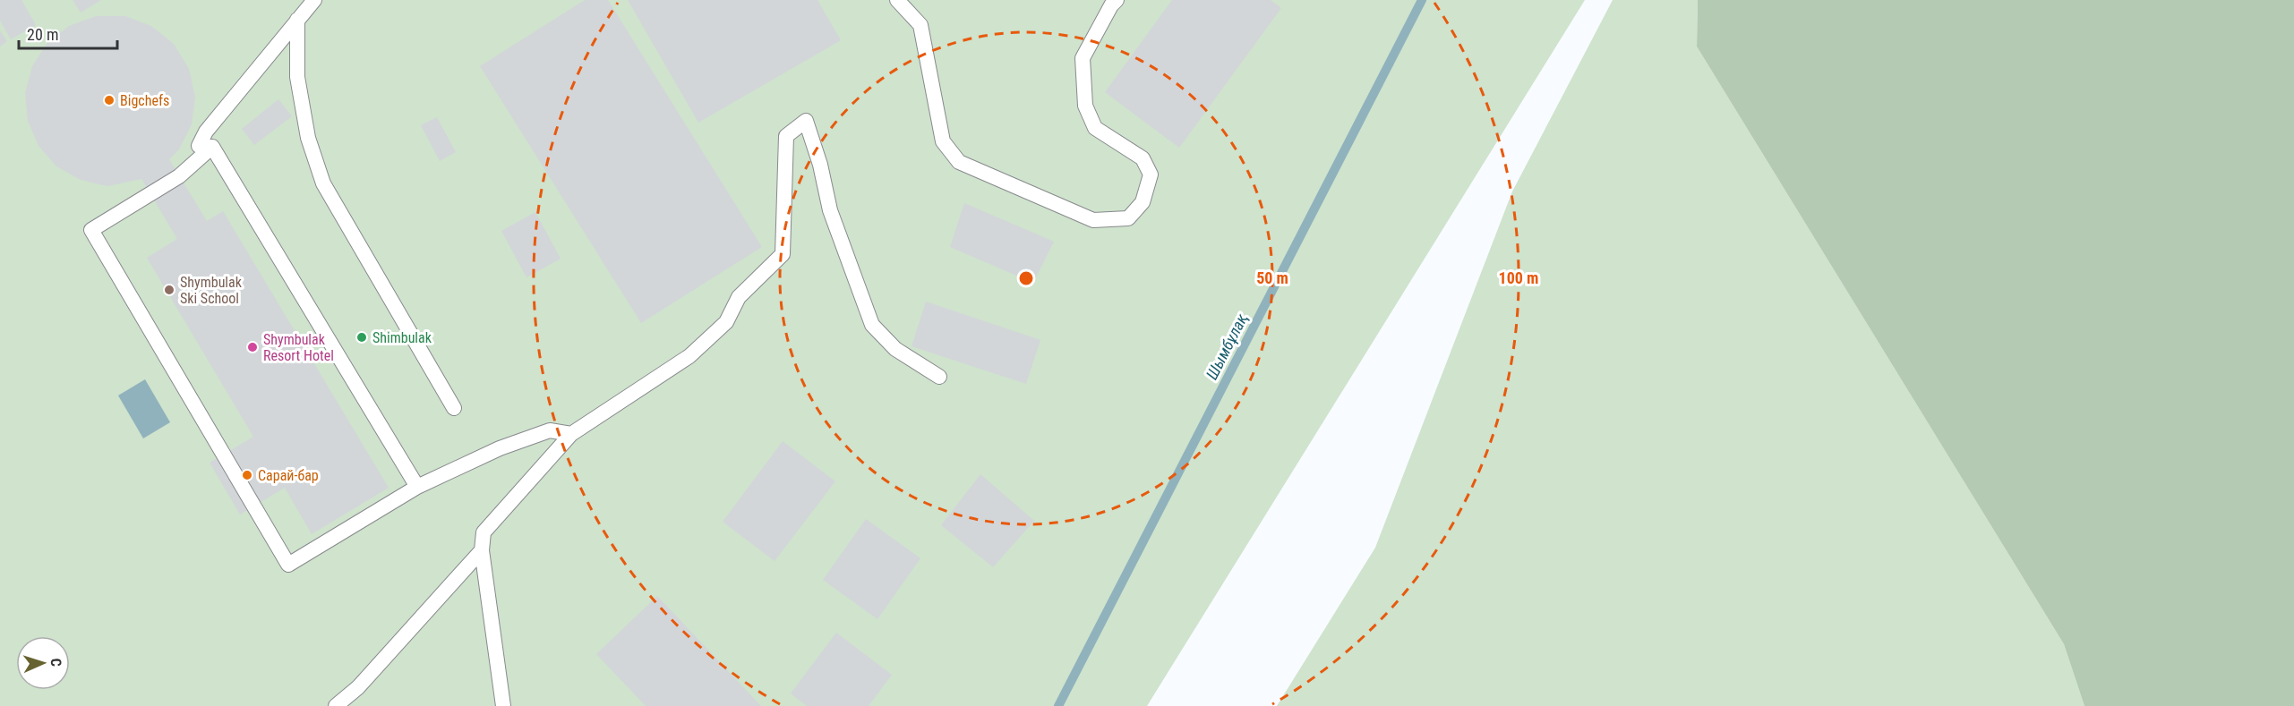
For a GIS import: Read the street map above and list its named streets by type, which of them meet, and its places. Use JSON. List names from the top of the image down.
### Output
{
  "water": ["Шымбұлақ"],
  "places": [
    "Bigchefs",
    "Shymbulak Ski School",
    "Shimbulak",
    "Shymbulak Resort Hotel",
    "Сарай-бар"
  ],
  "scale_bar": "20 m",
  "north": "right",
  "rings": ["50 m", "100 m"]
}
